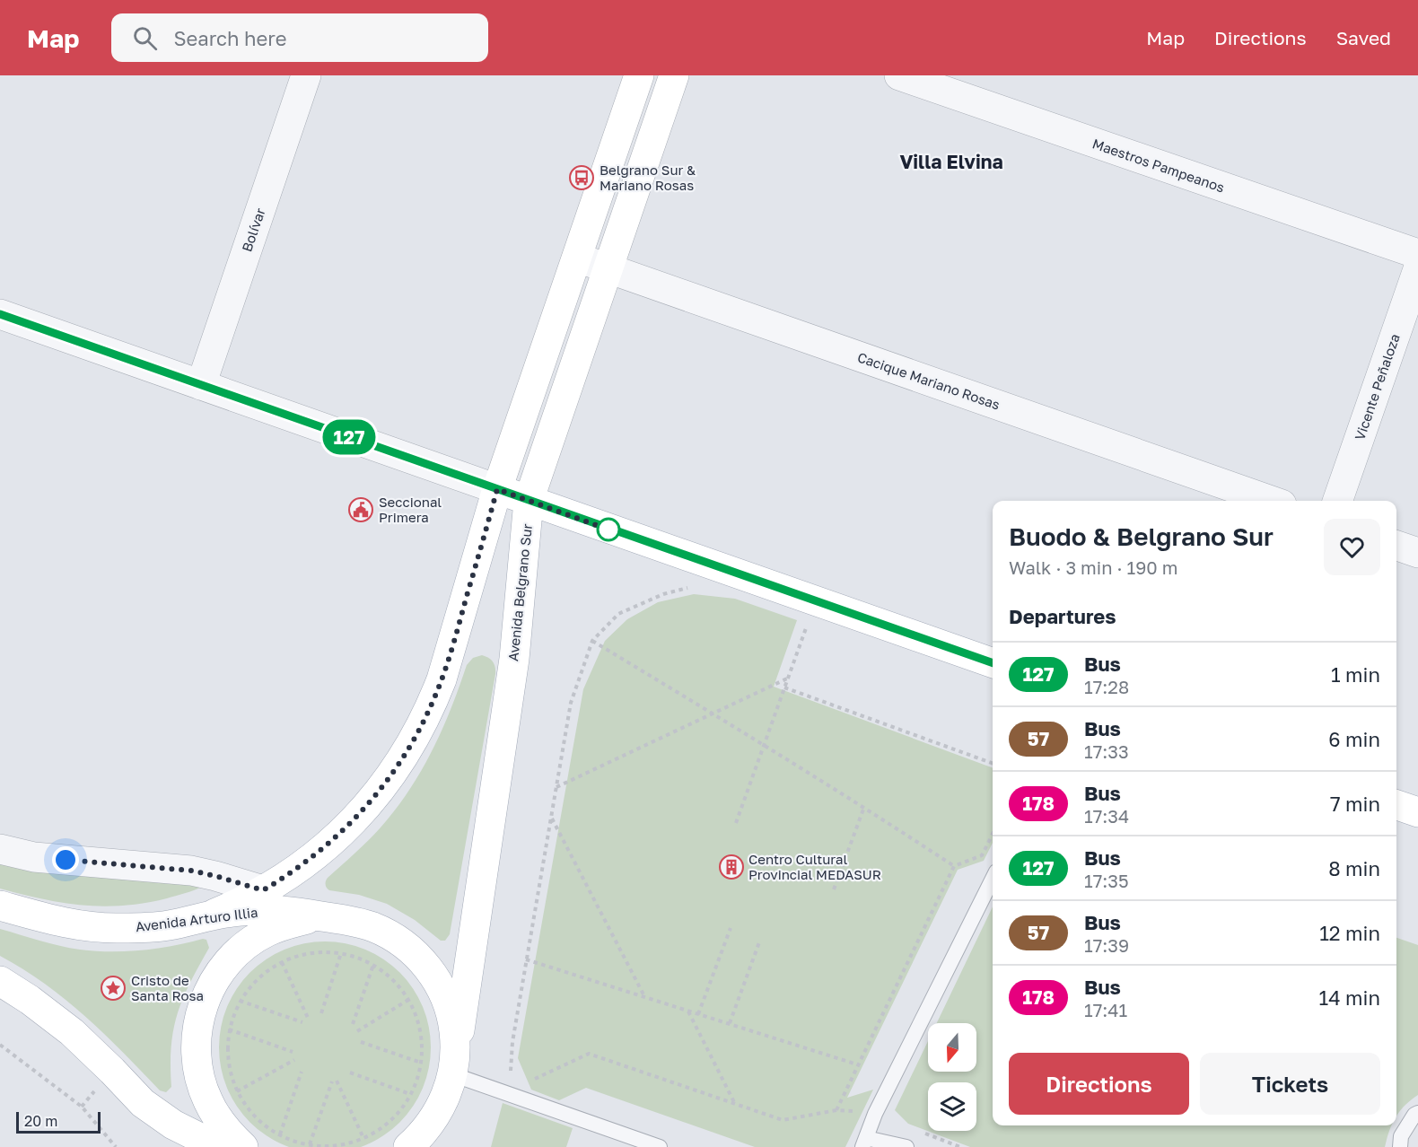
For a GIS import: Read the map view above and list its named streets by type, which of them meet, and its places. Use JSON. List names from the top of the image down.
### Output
{
  "streets": {
    "main road": ["Avenida Belgrano Sur", "Avenida Arturo Illia"],
    "street": [
      "Maestros Pampeanos",
      "Bolívar",
      "Cacique Mariano Rosas",
      "Vicente Peñaloza"
    ]
  },
  "crossings": [
    ["Cacique Mariano Rosas", "Avenida Belgrano Sur"],
    ["Avenida Belgrano Sur", "Avenida Arturo Illia"]
  ],
  "districts": ["Villa Elvina"],
  "places": {
    "bus stop": ["Belgrano Sur & Mariano Rosas"],
    "public building": ["Seccional Primera"],
    "building": ["Centro Cultural Provincial MEDASUR"],
    "place": ["Cristo de Santa Rosa"]
  },
  "lines": ["bus line 127"],
  "scale_bar": "20 m",
  "north": "bottom",
  "page": {
    "header": "Map",
    "search": "Search here",
    "nav": ["Map", "Directions", "Saved"],
    "on_map": "127",
    "heading": [
      ["Buodo & Belgrano Sur", "Walk · 3 min · 190 m"],
      "Departures"
    ],
    "list": [
      {
        "mark": "127",
        "name": "Bus",
        "note": "17:28",
        "value": "1 min"
      },
      {
        "mark": "57",
        "name": "Bus",
        "note": "17:33",
        "value": "6 min"
      },
      {
        "mark": "178",
        "name": "Bus",
        "note": "17:34",
        "value": "7 min"
      },
      {
        "mark": "127",
        "name": "Bus",
        "note": "17:35",
        "value": "8 min"
      },
      {
        "mark": "57",
        "name": "Bus",
        "note": "17:39",
        "value": "12 min"
      },
      {
        "mark": "178",
        "name": "Bus",
        "note": "17:41",
        "value": "14 min"
      }
    ],
    "buttons": ["Directions", "Tickets"],
    "scale": "20 m"
  }
}
